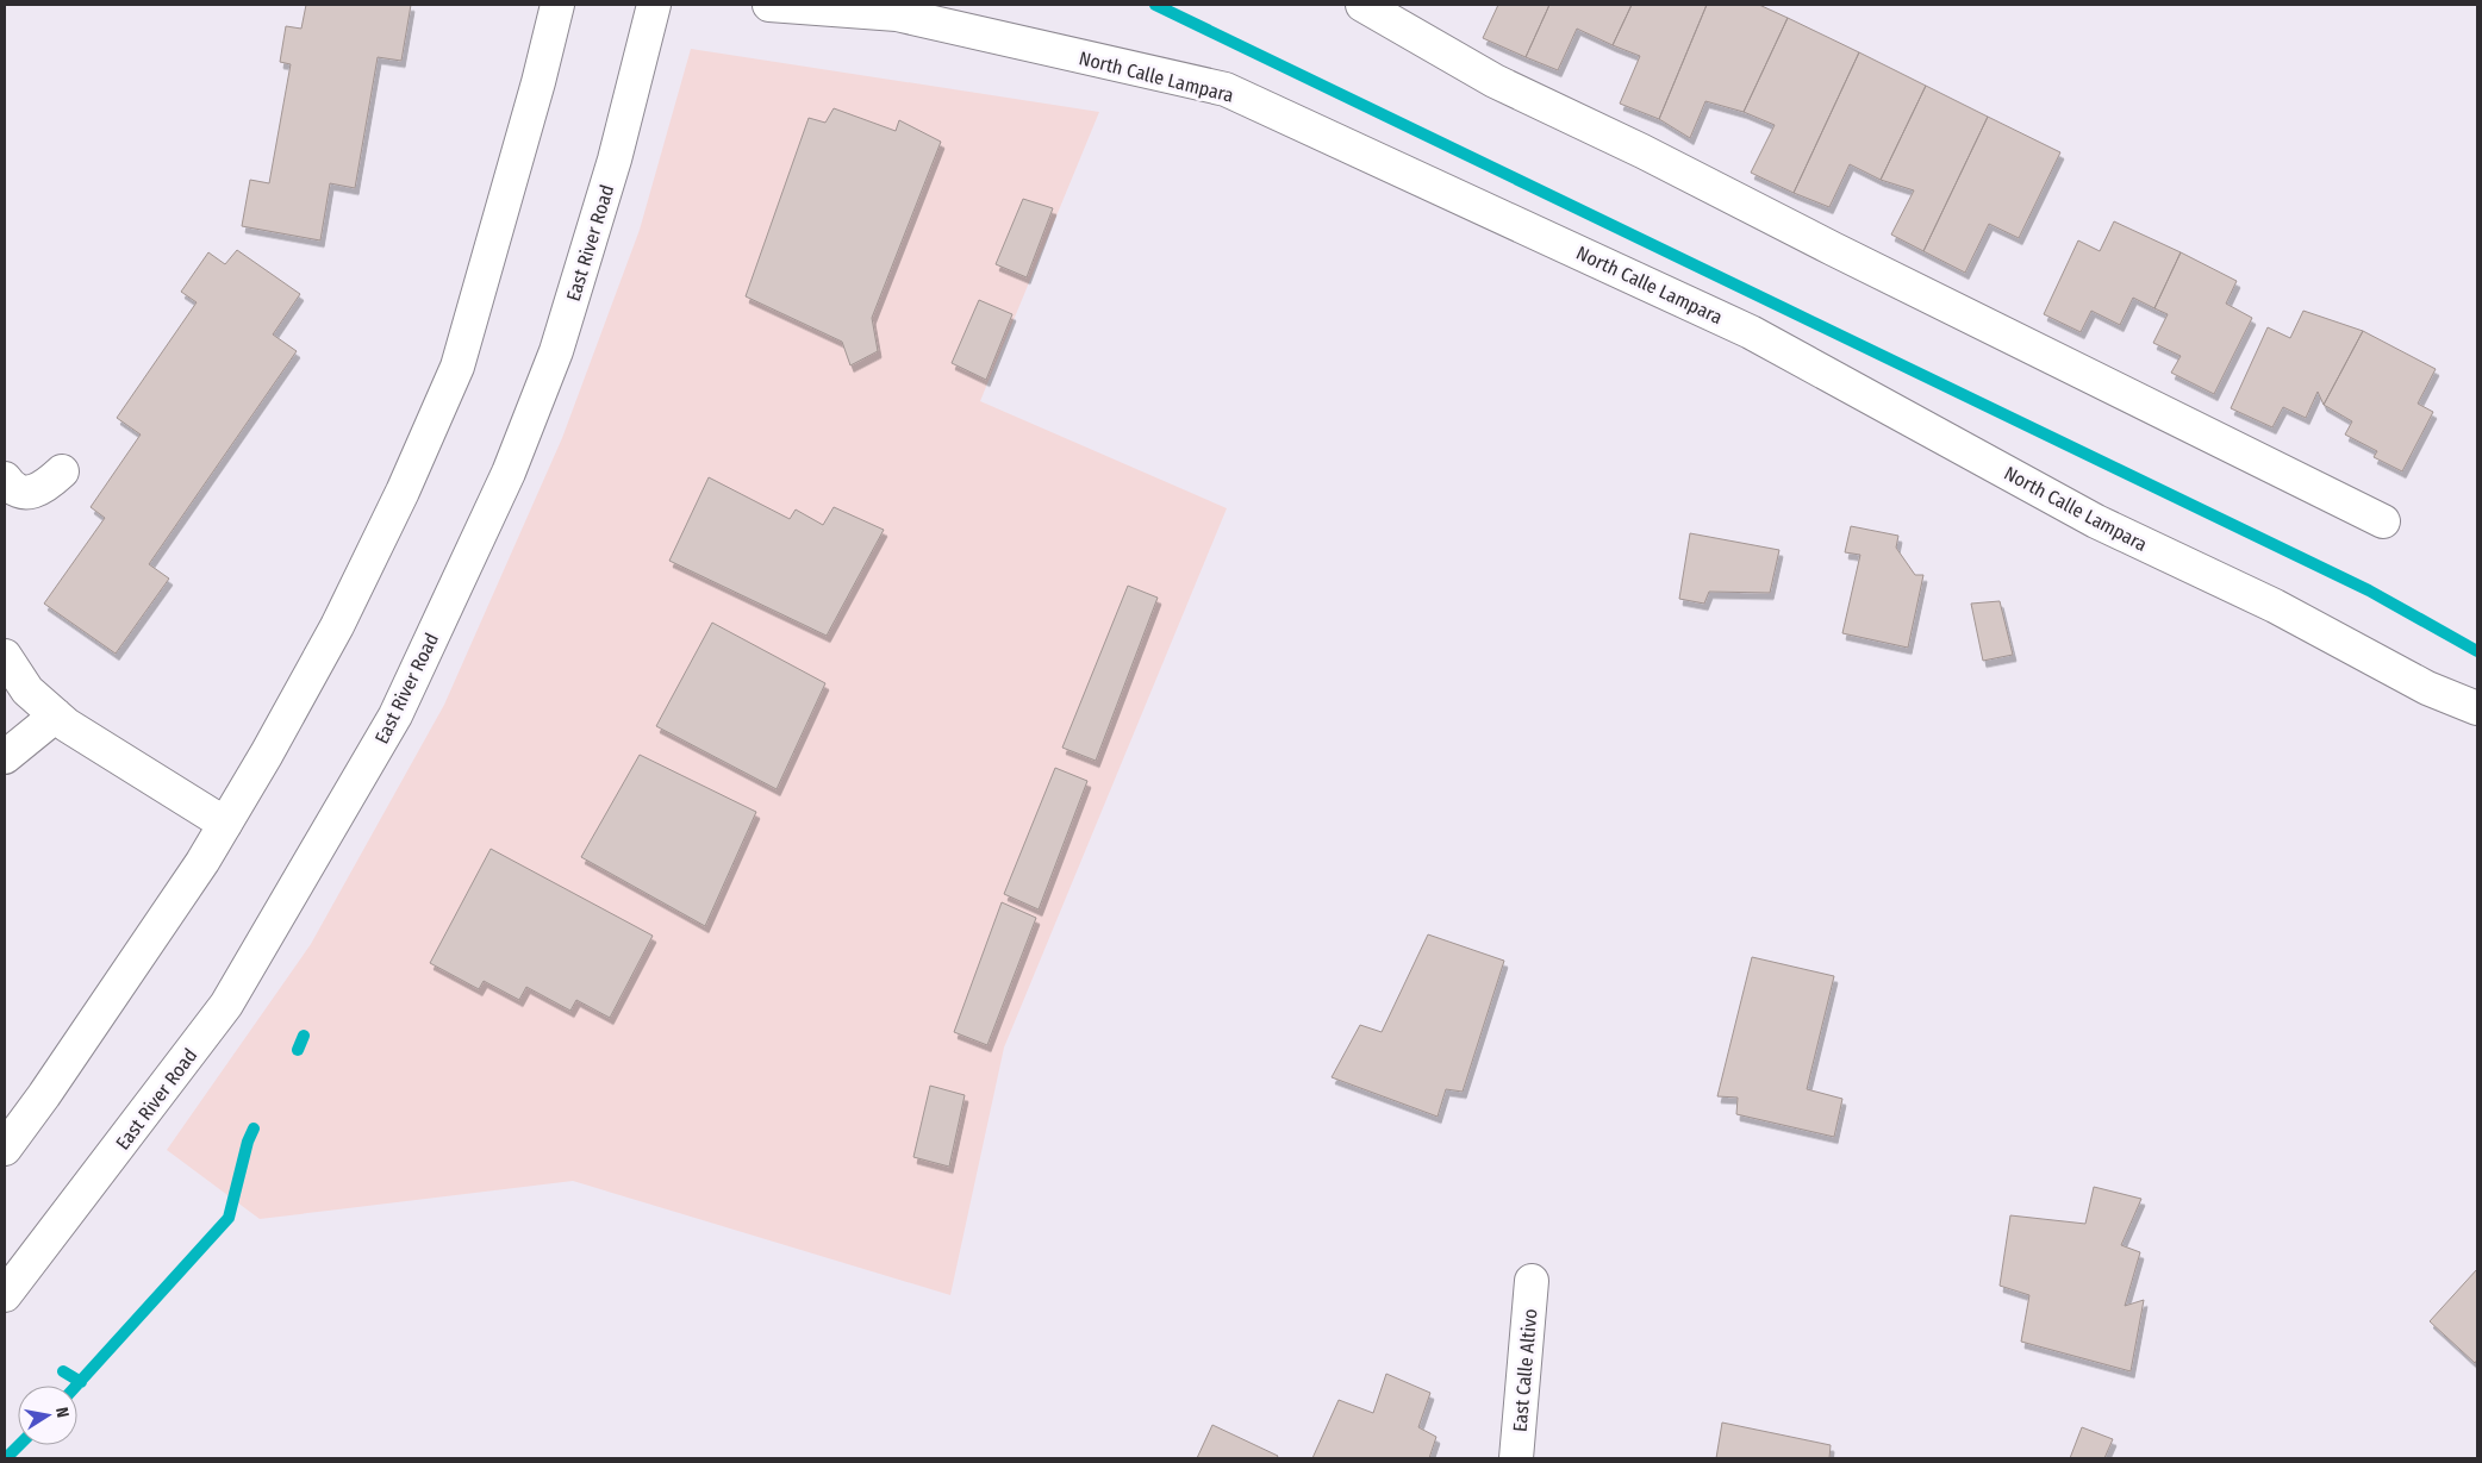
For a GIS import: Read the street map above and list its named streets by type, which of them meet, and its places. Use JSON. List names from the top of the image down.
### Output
{
  "streets": {
    "street": ["North Calle Lampara", "East River Road", "East Calle Altivo"]
  },
  "north": "right"
}
